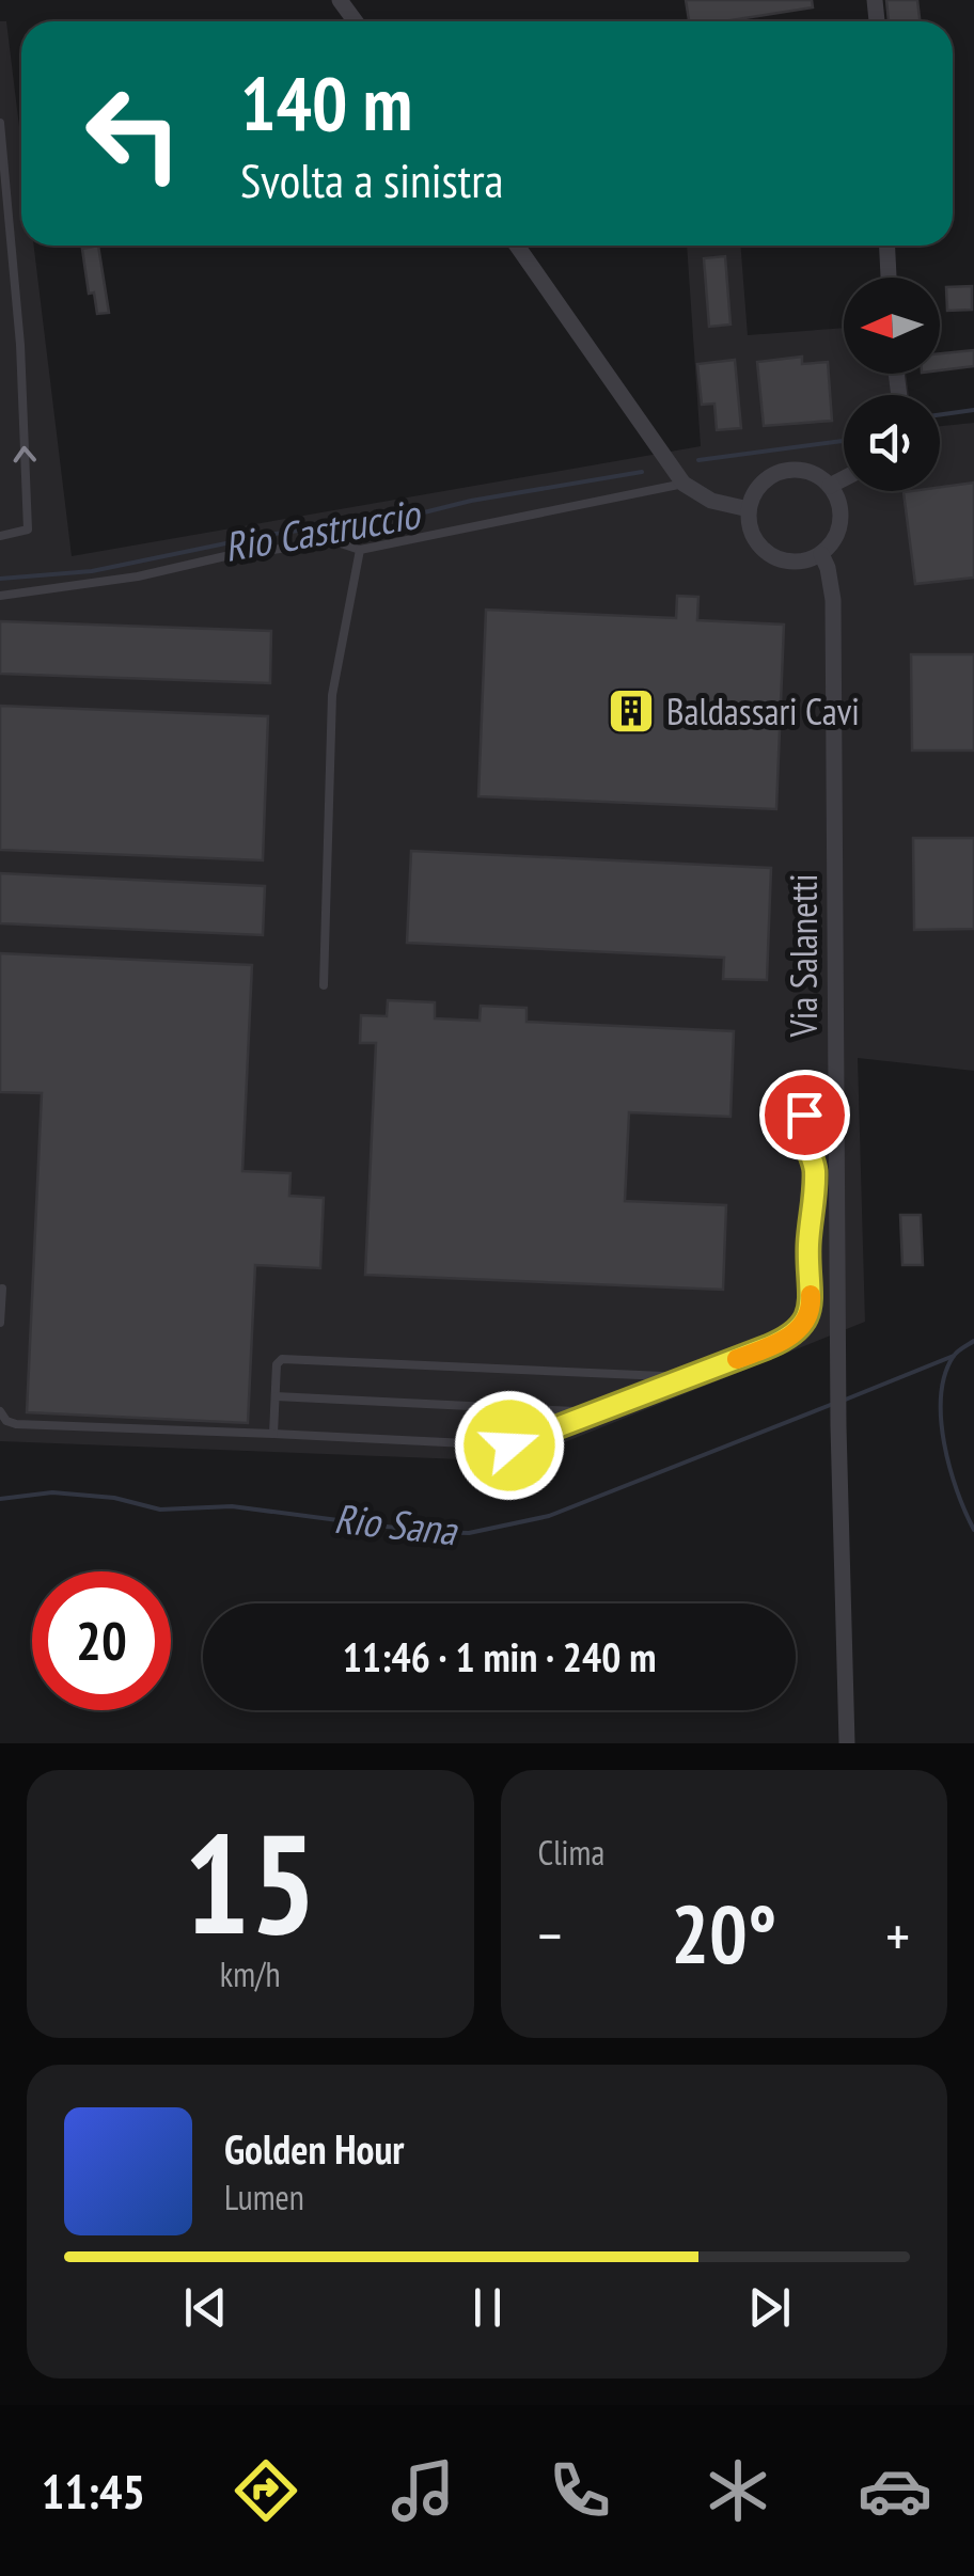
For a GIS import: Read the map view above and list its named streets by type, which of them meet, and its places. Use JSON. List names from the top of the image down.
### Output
{
  "streets": {
    "street": ["Via Salanetti"]
  },
  "water": ["Rio Castruccio", "Rio Sana"],
  "places": {
    "building": ["Baldassari Cavi"]
  },
  "north": "left",
  "page": {
    "turn": ["140 m", "Svolta a sinistra"],
    "limit": "20",
    "trip": "11:46 · 1 min · 240 m",
    "tile": [
      ["15", "km/h"],
      "Clima"
    ],
    "heat": ["−", "20°", "+"],
    "song": ["Golden Hour", "Lumen"],
    "tabs": "11:45"
  }
}
